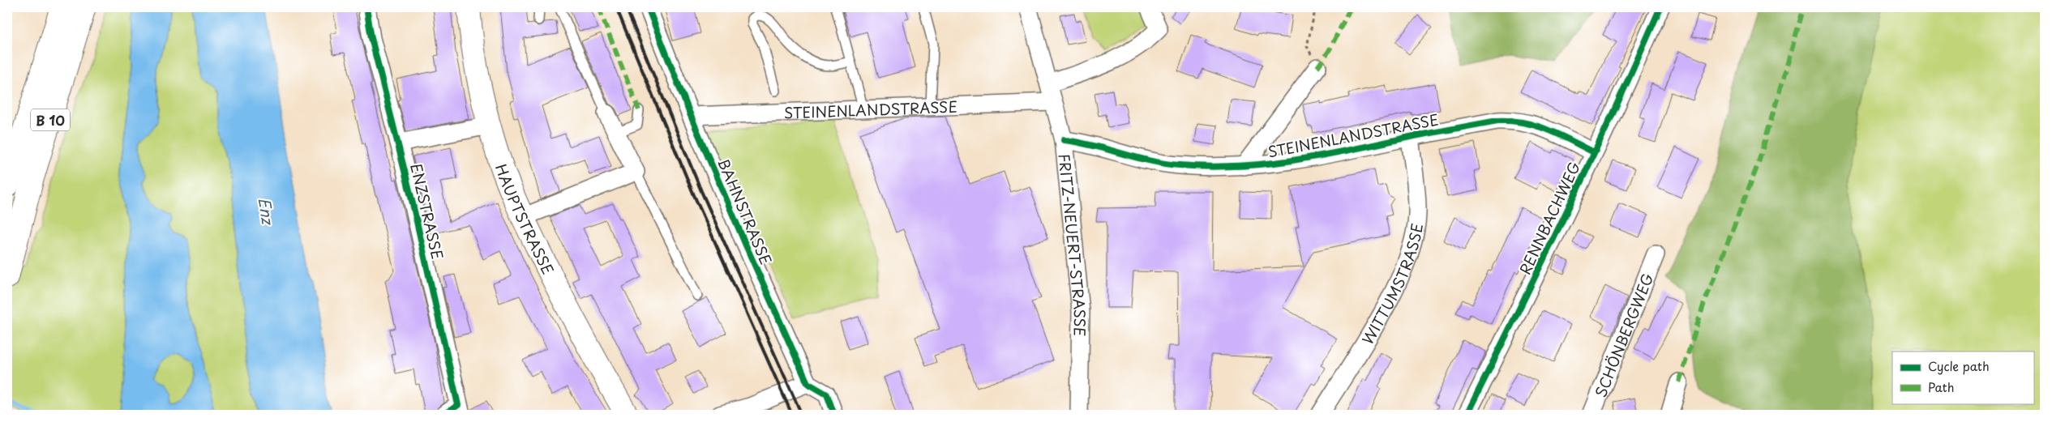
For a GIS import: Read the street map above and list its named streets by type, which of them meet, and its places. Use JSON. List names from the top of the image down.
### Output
{
  "streets": {
    "main road": ["B 10", "HAUPTSTRASSE"],
    "street": [
      "STEINENLANDSTRASSE",
      "ENZSTRASSE",
      "BAHNSTRASSE",
      "RENNBACHWEG",
      "FRITZ-NEUERT-STRASSE",
      "WITTUMSTRASSE",
      "SCHÖNBERGWEG"
    ]
  },
  "crossings": [
    ["STEINENLANDSTRASSE", "BAHNSTRASSE"],
    ["STEINENLANDSTRASSE", "RENNBACHWEG"],
    ["STEINENLANDSTRASSE", "FRITZ-NEUERT-STRASSE"],
    ["STEINENLANDSTRASSE", "WITTUMSTRASSE"]
  ],
  "water": ["Enz"],
  "legend": ["Cycle path", "Path"]
}
